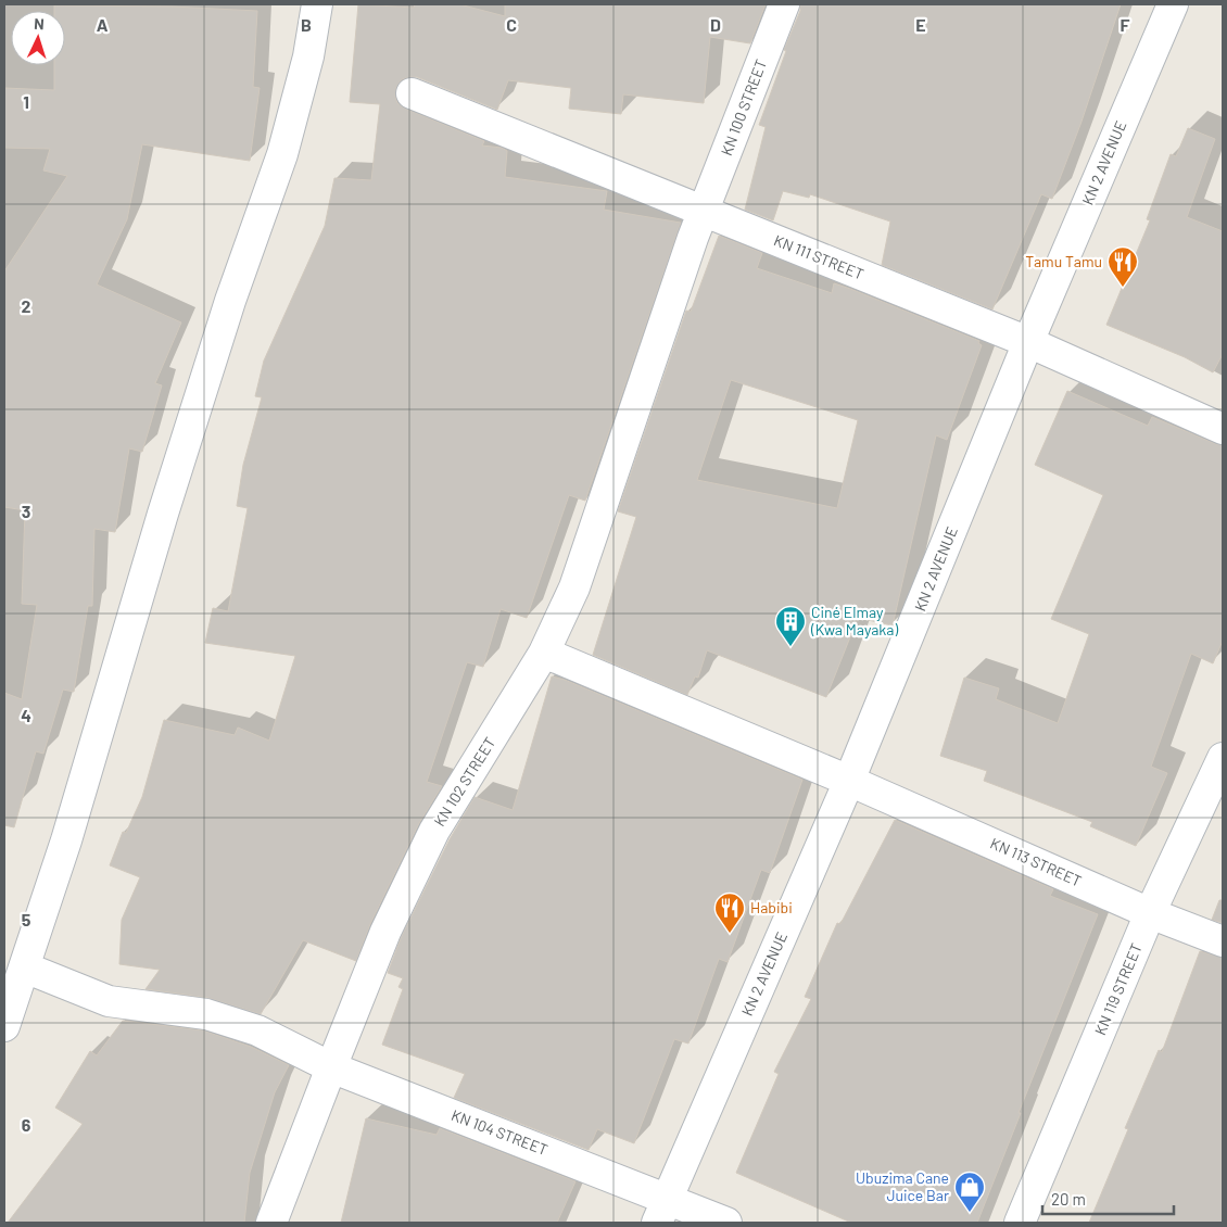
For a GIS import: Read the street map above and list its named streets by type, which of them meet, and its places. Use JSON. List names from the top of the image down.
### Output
{
  "streets": {
    "street": [
      "KN 100 STREET",
      "KN 2 AVENUE",
      "KN 111 STREET",
      "KN 102 STREET",
      "KN 113 STREET",
      "KN 119 STREET",
      "KN 104 STREET"
    ]
  },
  "crossings": [
    ["KN 100 STREET", "KN 111 STREET"],
    ["KN 100 STREET", "KN 102 STREET"],
    ["KN 2 AVENUE", "KN 111 STREET"],
    ["KN 2 AVENUE", "KN 113 STREET"],
    ["KN 2 AVENUE", "KN 104 STREET"],
    ["KN 102 STREET", "KN 104 STREET"],
    ["KN 113 STREET", "KN 119 STREET"]
  ],
  "places": {
    "restaurant": ["Tamu Tamu", "Habibi"],
    "building": ["Ciné Elmay (Kwa Mayaka)"],
    "shop": ["Ubuzima Cane Juice Bar"]
  },
  "scale_bar": "20 m",
  "north": "top",
  "grid": {
    "columns": [
      "A",
      "B",
      "C",
      "D",
      "E",
      "F"
    ],
    "rows": [
      "1",
      "2",
      "3",
      "4",
      "5",
      "6"
    ]
  }
}
